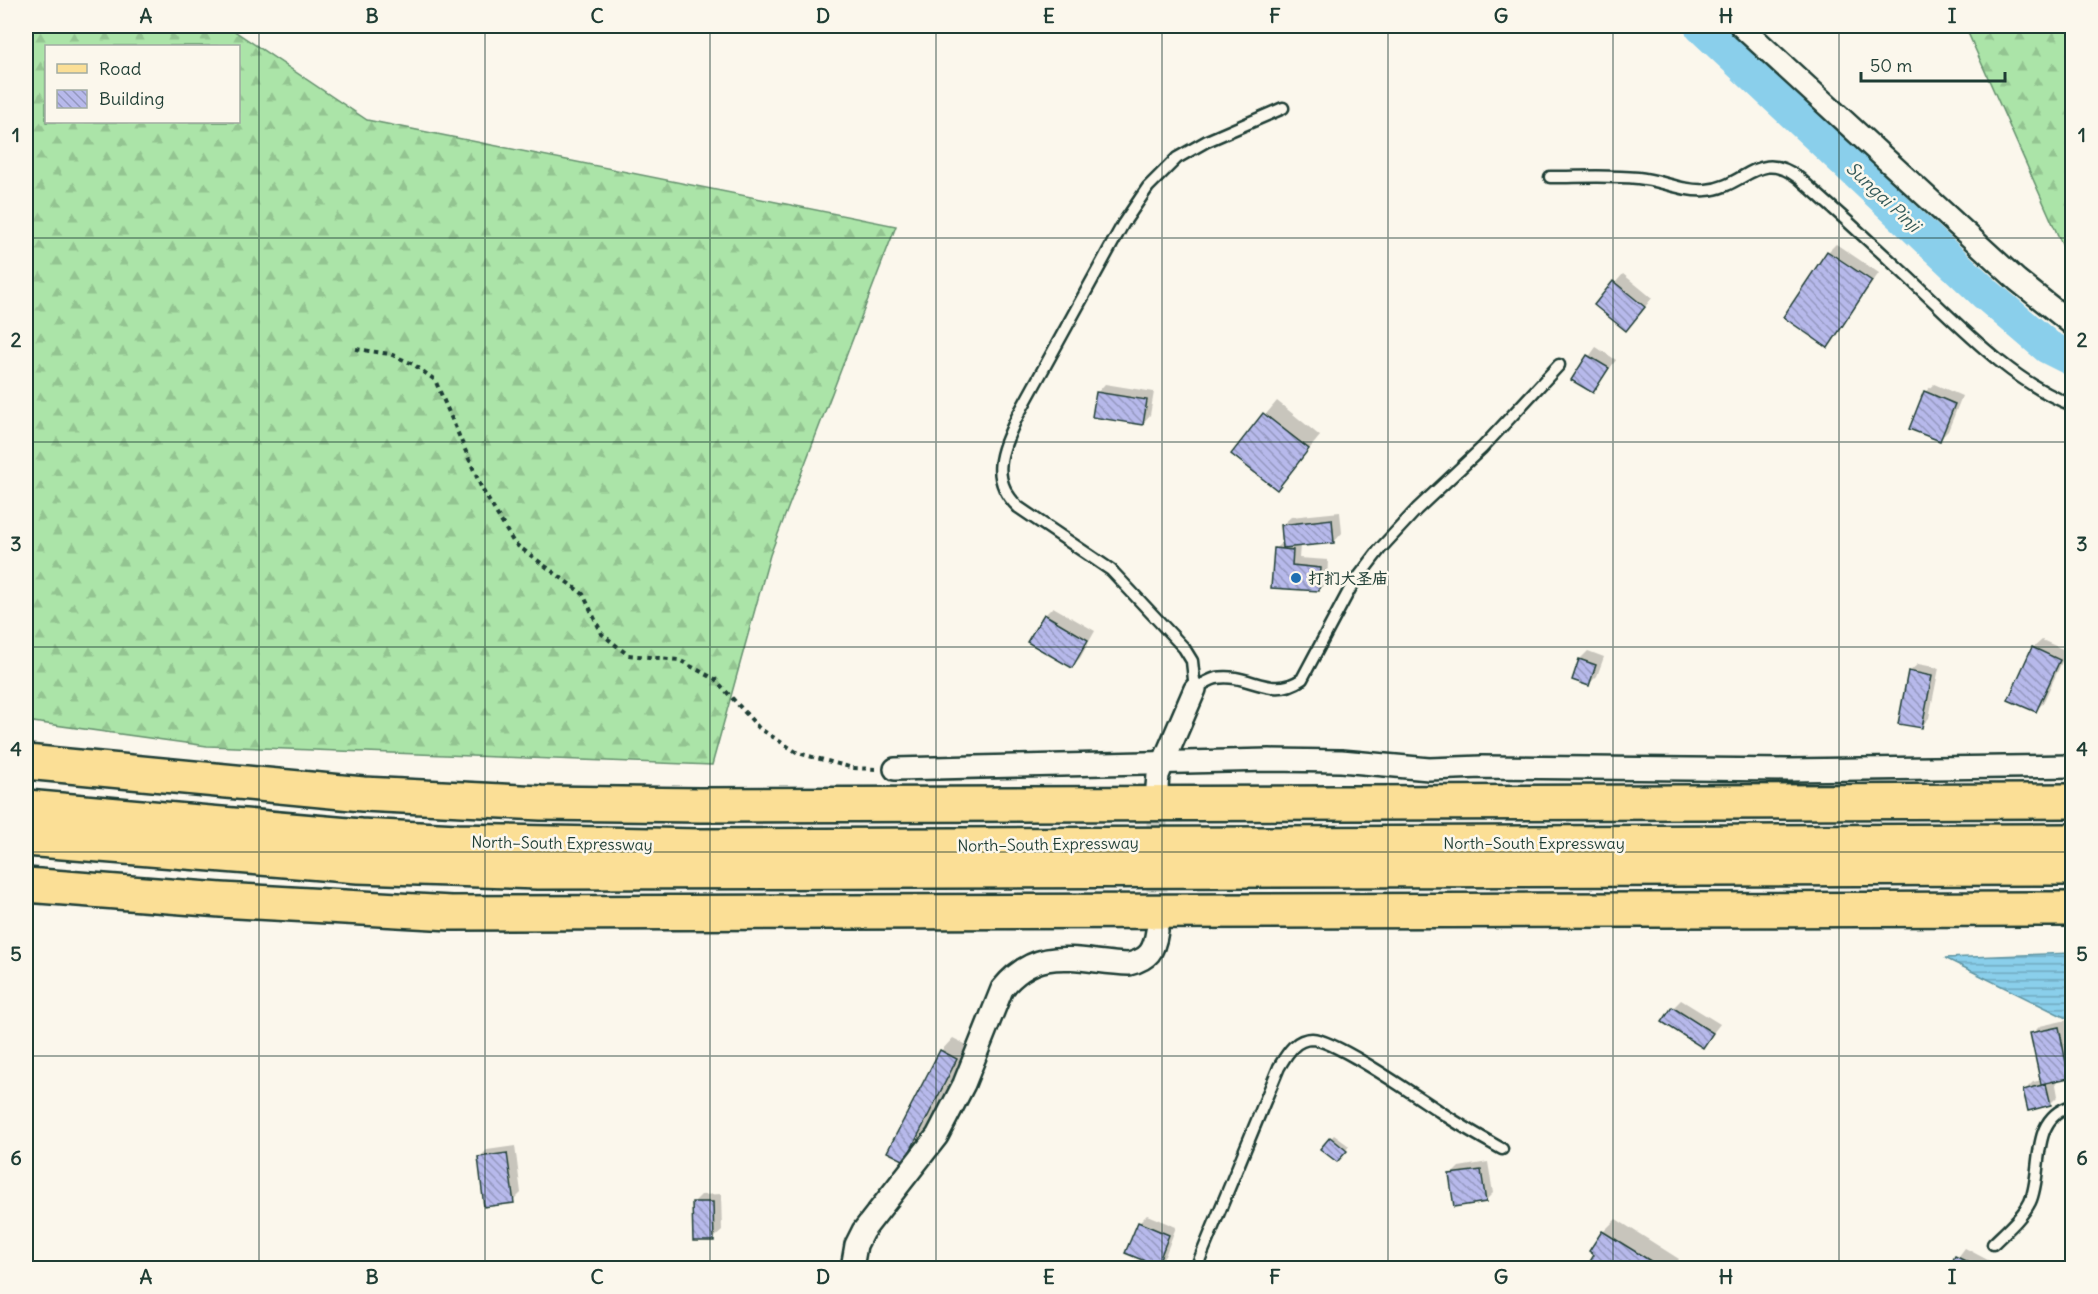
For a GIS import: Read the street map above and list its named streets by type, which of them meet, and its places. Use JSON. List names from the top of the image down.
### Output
{
  "streets": {
    "main road": ["North–South Expressway"]
  },
  "water": ["Sungai Pinji"],
  "places": ["打扪大圣庙"],
  "legend": ["Road", "Building"],
  "scale_bar": "50 m",
  "grid": {
    "columns": [
      "A",
      "B",
      "C",
      "D",
      "E",
      "F",
      "G",
      "H",
      "I"
    ],
    "rows": [
      "1",
      "2",
      "3",
      "4",
      "5",
      "6"
    ]
  }
}
